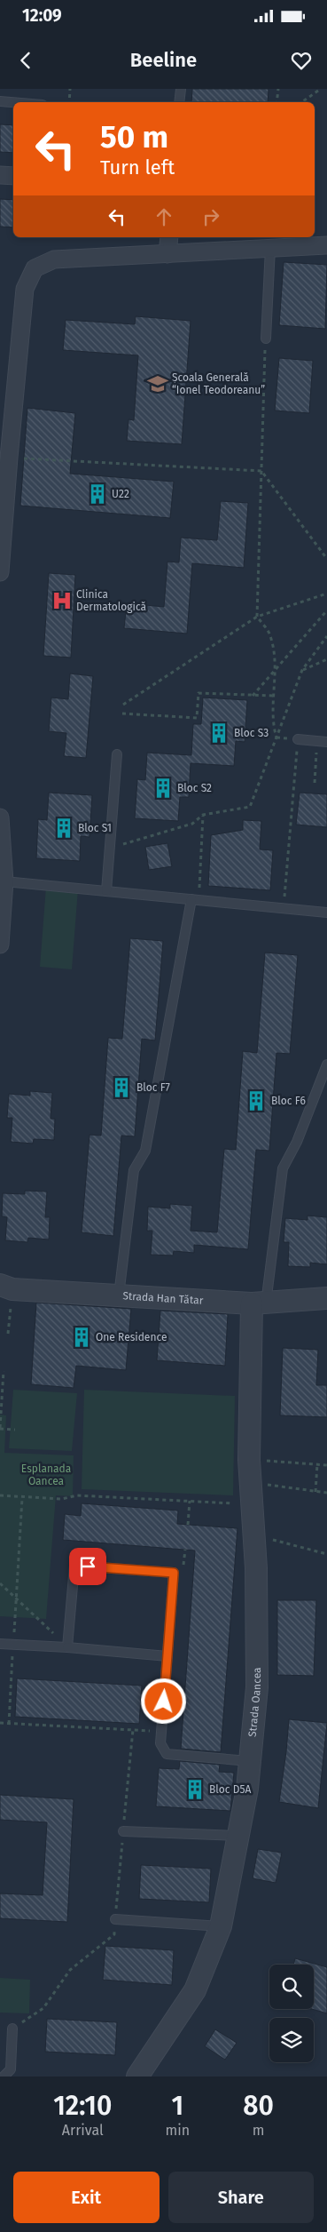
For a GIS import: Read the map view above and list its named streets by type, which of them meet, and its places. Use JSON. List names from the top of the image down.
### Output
{
  "streets": {
    "street": ["Strada Han Tătar", "Strada Oancea"]
  },
  "crossings": [
    ["Strada Han Tătar", "Strada Oancea"]
  ],
  "parks": ["Esplanada Oancea"],
  "places": {
    "school or university": ["Școala Generală “Ionel Teodoreanu”"],
    "building": [
      "U22",
      "Bloc S3",
      "Bloc S2",
      "Bloc S1",
      "Bloc F7",
      "Bloc F6",
      "One Residence",
      "Bloc D5A"
    ],
    "hospital": ["Clinica Dermatologică"]
  },
  "page": {
    "status": "12:09",
    "header": "Beeline",
    "turn": ["50 m", "Turn left"],
    "eta": [
      "12:10",
      "Arrival",
      "1",
      "min",
      "80",
      "m"
    ],
    "buttons": ["Exit", "Share"]
  }
}
